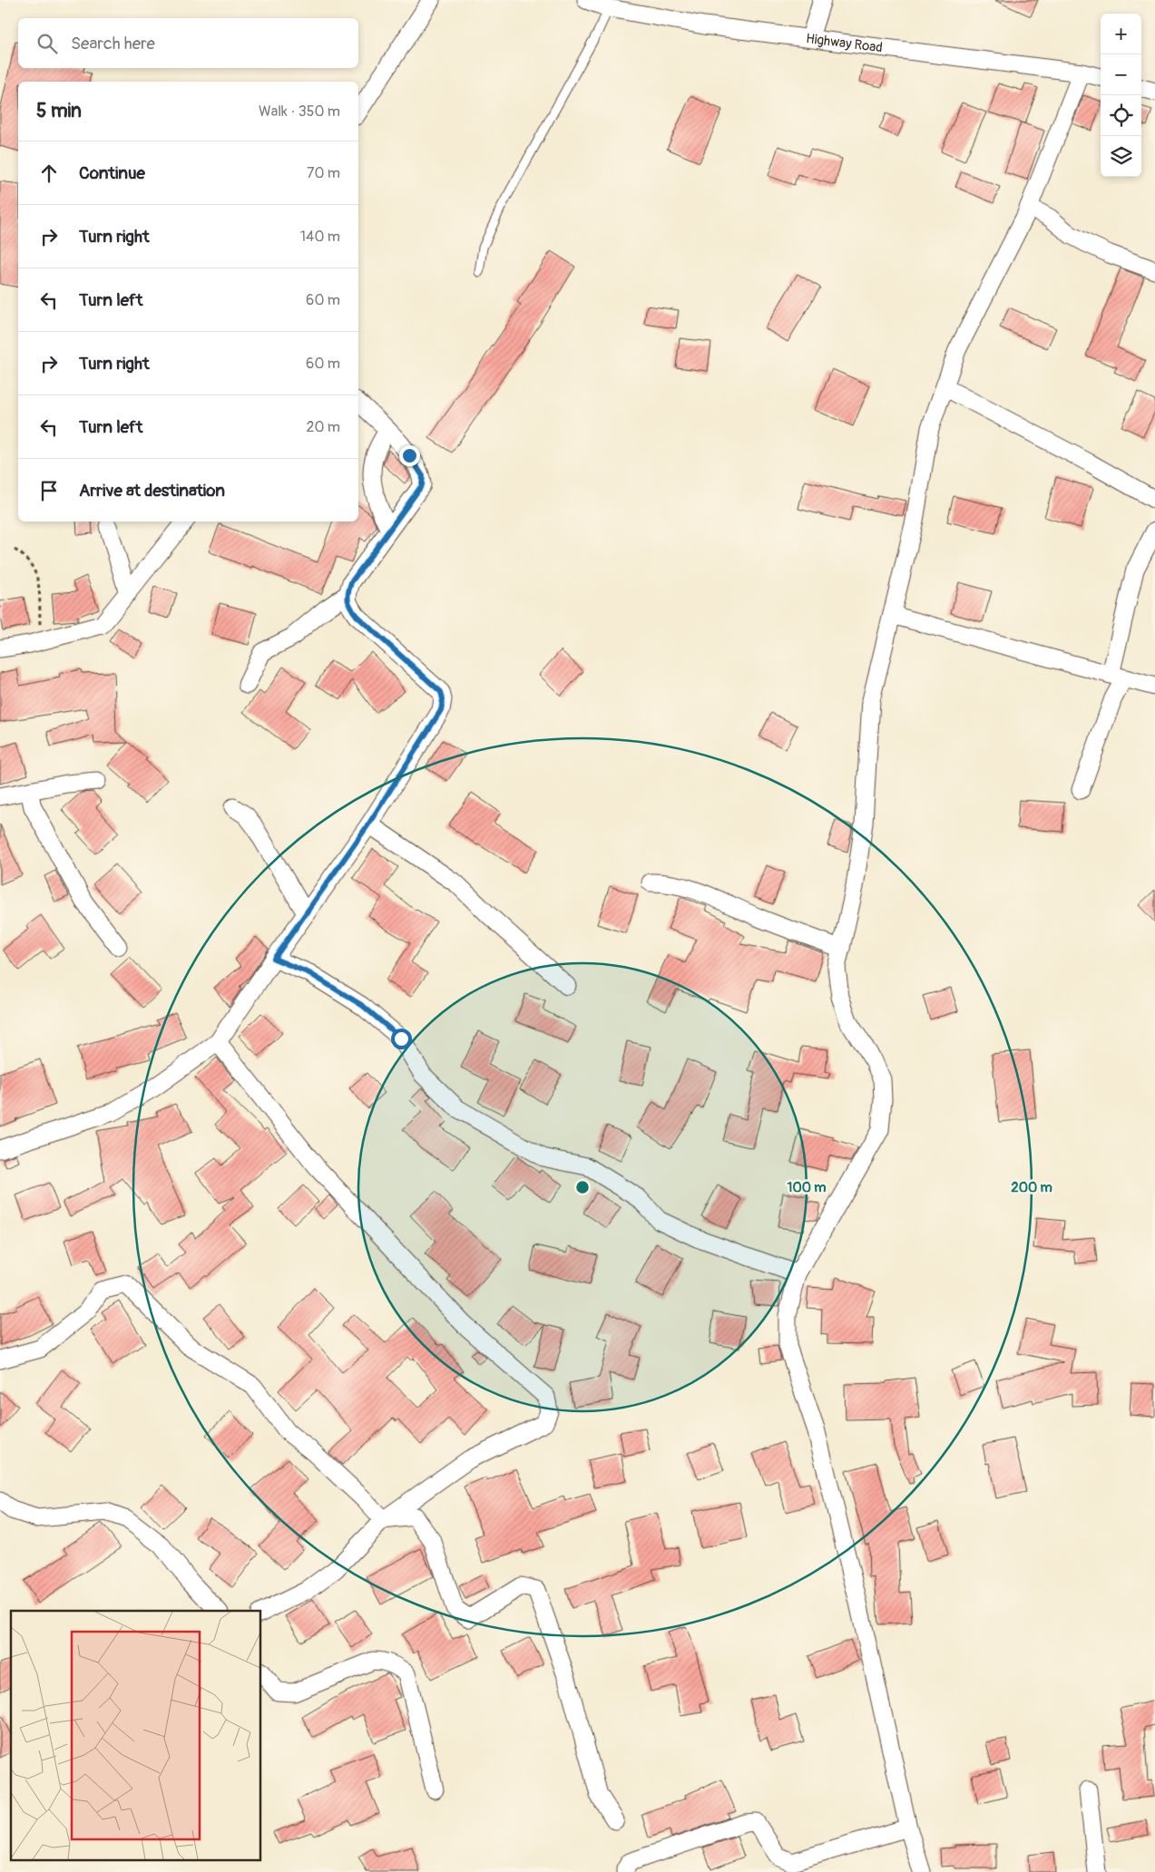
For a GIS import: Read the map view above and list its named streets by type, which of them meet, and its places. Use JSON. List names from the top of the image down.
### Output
{
  "streets": {
    "street": ["Highway Road"]
  },
  "page": {
    "map_buttons": ["+", "−"],
    "search": "Search here",
    "heading": ["5 min", "Walk · 350 m"],
    "list": [
      ["Continue", "70 m"],
      ["Turn right", "140 m"],
      ["Turn left", "60 m"],
      ["Turn right", "60 m"],
      ["Turn left", "20 m"],
      "Arrive at destination"
    ]
  },
  "rings": ["100 m", "200 m"]
}
